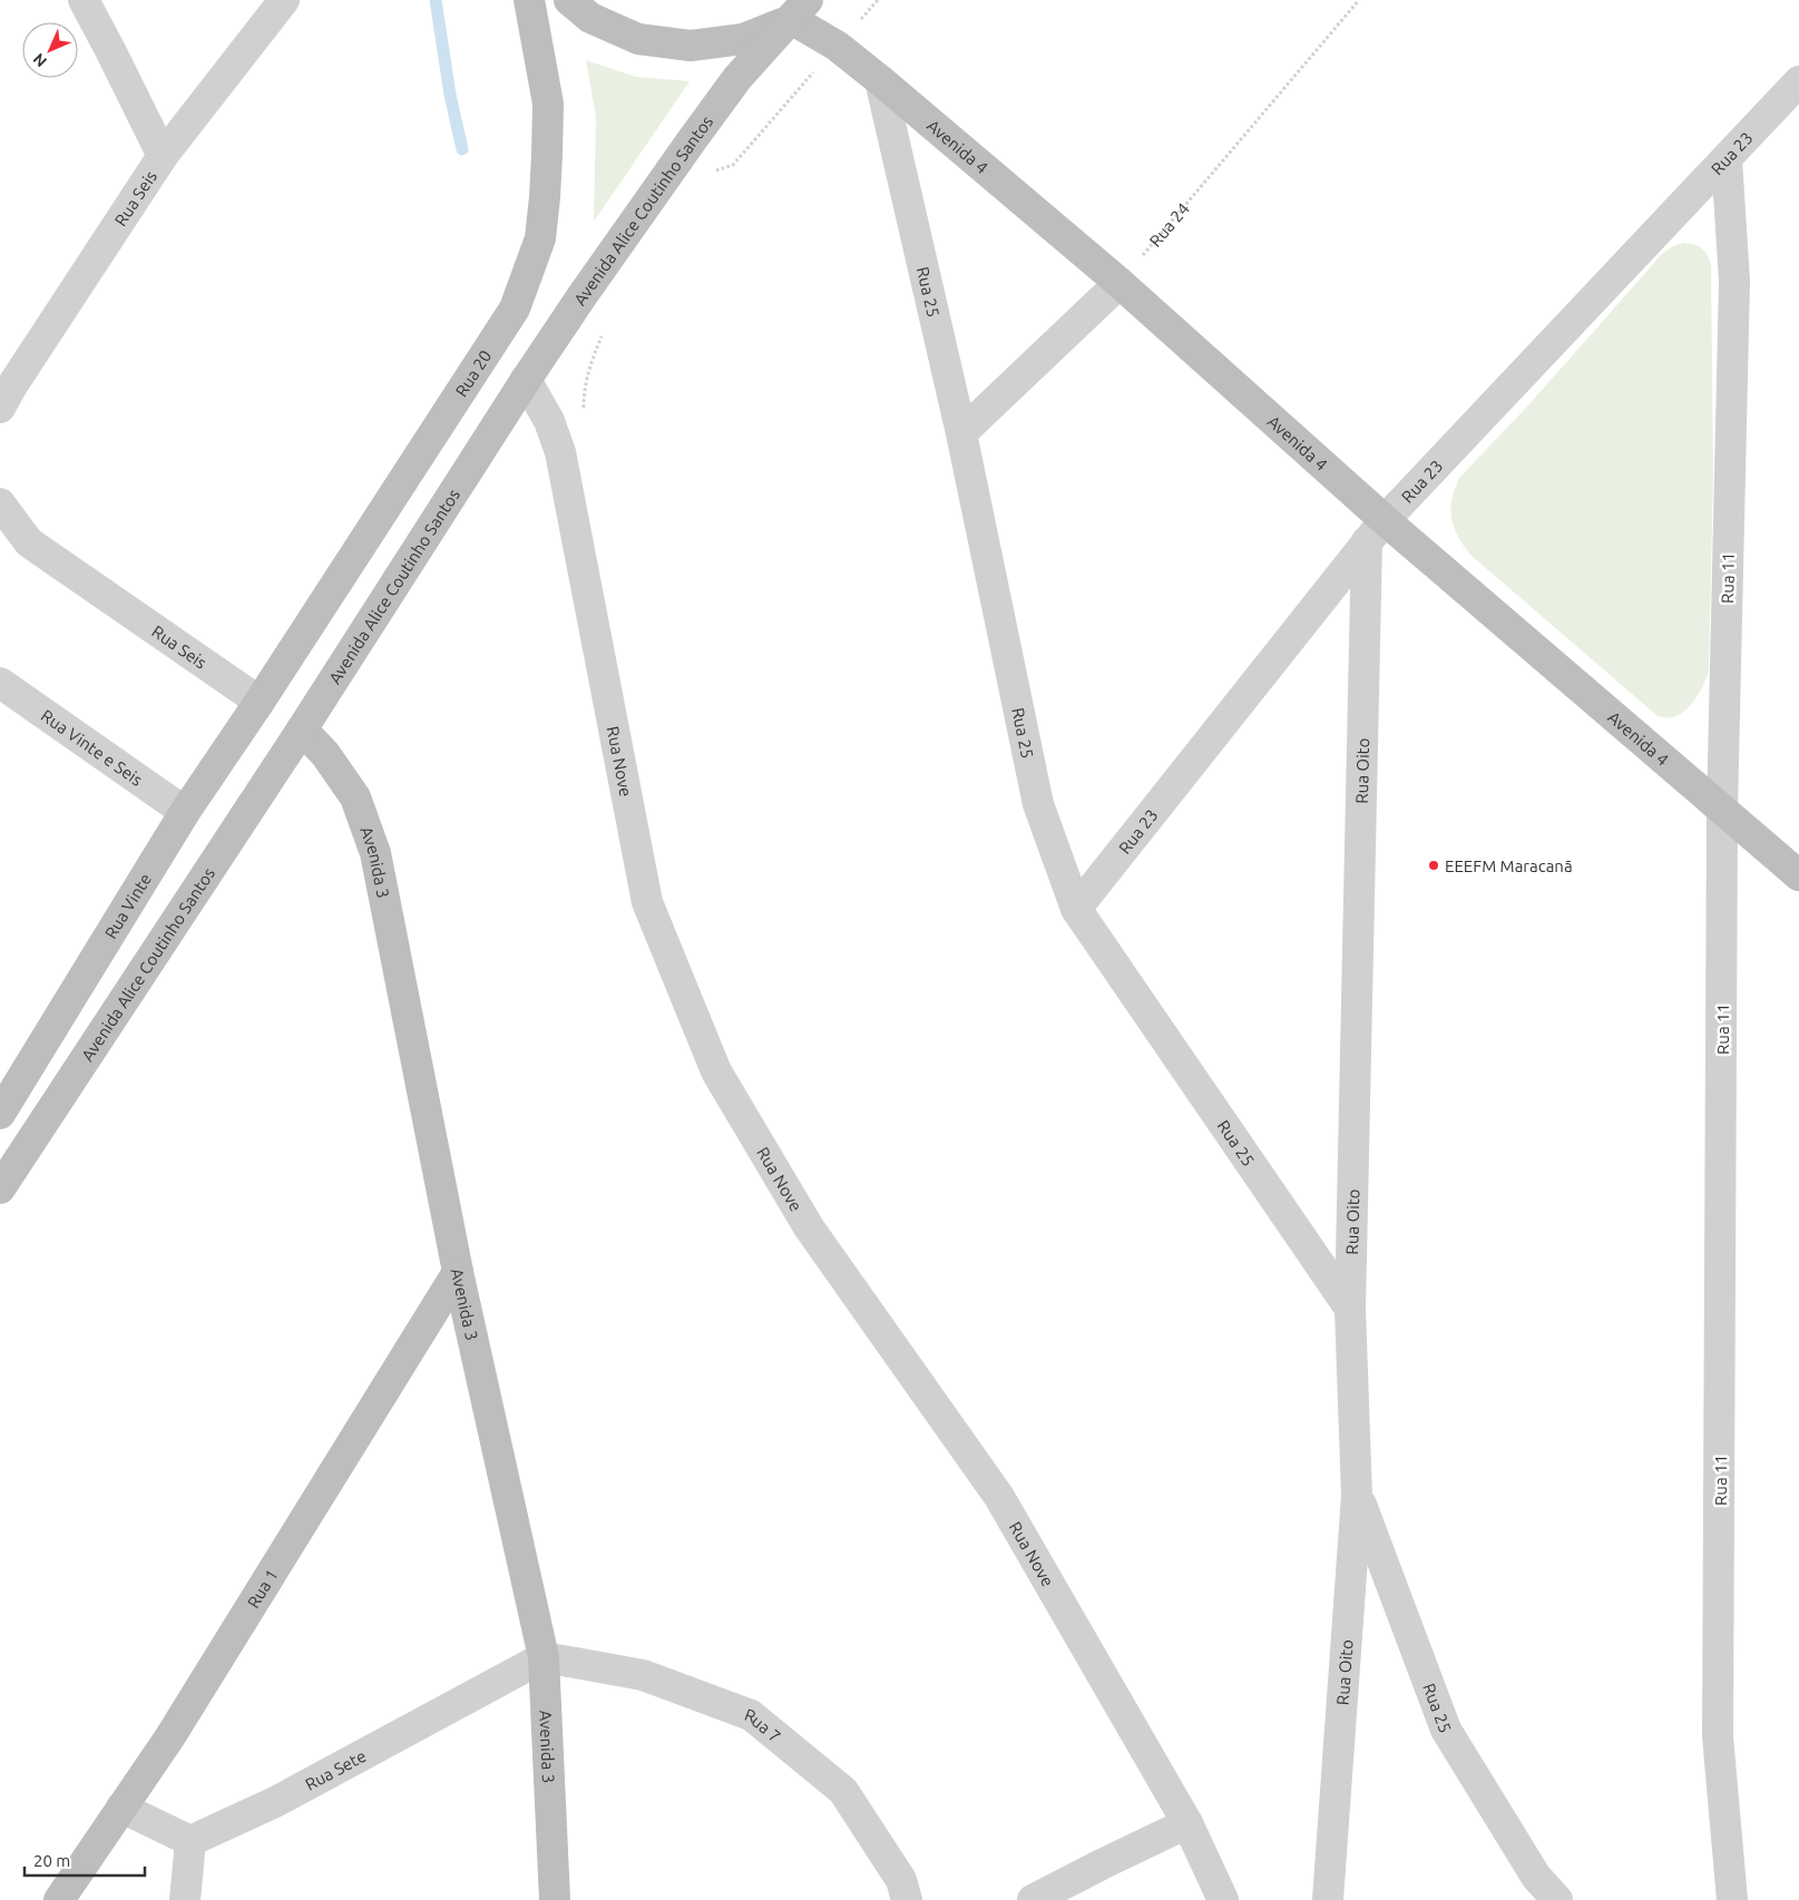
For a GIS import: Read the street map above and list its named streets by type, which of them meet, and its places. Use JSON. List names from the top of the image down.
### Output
{
  "streets": {
    "street": [
      "Avenida 4",
      "Rua 23",
      "Rua Seis",
      "Avenida Alice Coutinho Santos",
      "Rua 25",
      "Rua 20",
      "Rua 11",
      "Rua Vinte e Seis",
      "Rua Nove",
      "Rua Oito",
      "Avenida 3",
      "Rua Vinte",
      "Rua 1",
      "Rua 7",
      "Rua Sete"
    ],
    "path": ["Rua 24"]
  },
  "crossings": [
    ["Avenida 4", "Rua 23"],
    ["Avenida 4", "Avenida Alice Coutinho Santos"],
    ["Avenida 4", "Rua 24"],
    ["Avenida 4", "Rua 25"],
    ["Avenida 4", "Rua 11"],
    ["Avenida 4", "Rua Oito"],
    ["Rua 23", "Rua 25"],
    ["Rua 23", "Rua 11"],
    ["Rua 23", "Rua Oito"],
    ["Rua Seis", "Rua 20"],
    ["Rua Seis", "Rua Vinte"],
    ["Avenida Alice Coutinho Santos", "Rua Nove"],
    ["Avenida Alice Coutinho Santos", "Avenida 3"],
    ["Rua 25", "Rua Oito"],
    ["Rua 20", "Rua Vinte"],
    ["Rua Vinte e Seis", "Rua Vinte"],
    ["Avenida 3", "Rua 1"],
    ["Avenida 3", "Rua 7"],
    ["Avenida 3", "Rua Sete"],
    ["Rua 7", "Rua Sete"]
  ],
  "places": ["EEEFM Maracanã"],
  "scale_bar": "20 m",
  "north": "bottom left"
}
